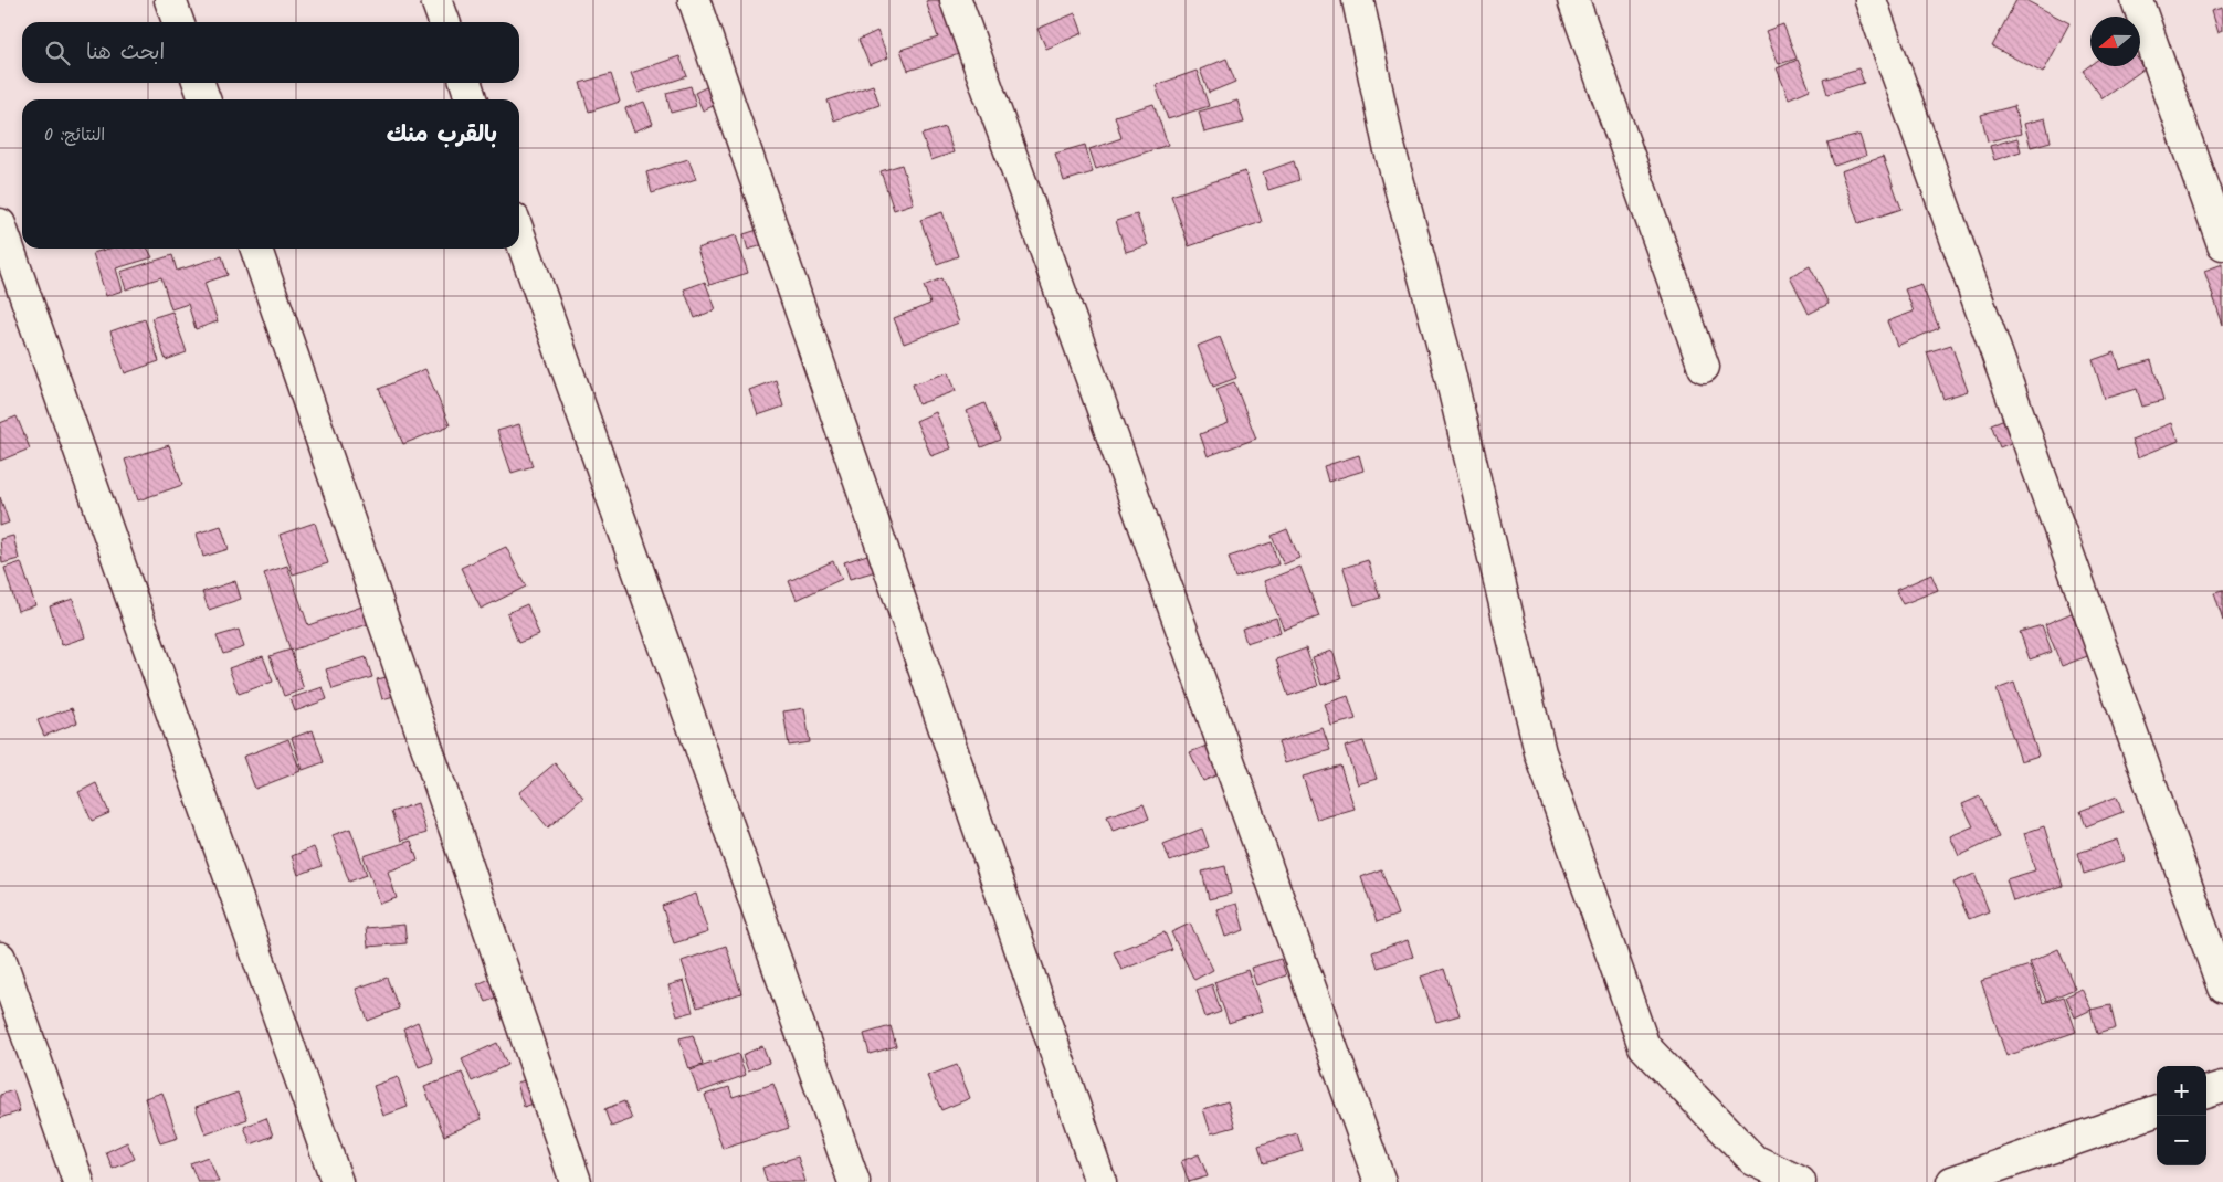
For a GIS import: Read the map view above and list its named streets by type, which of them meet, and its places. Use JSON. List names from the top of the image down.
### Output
{
  "north": "left",
  "page": {
    "search": "ابحث هنا",
    "heading": ["بالقرب منك", "النتائج: 0"],
    "map_buttons": ["+", "−"]
  }
}
